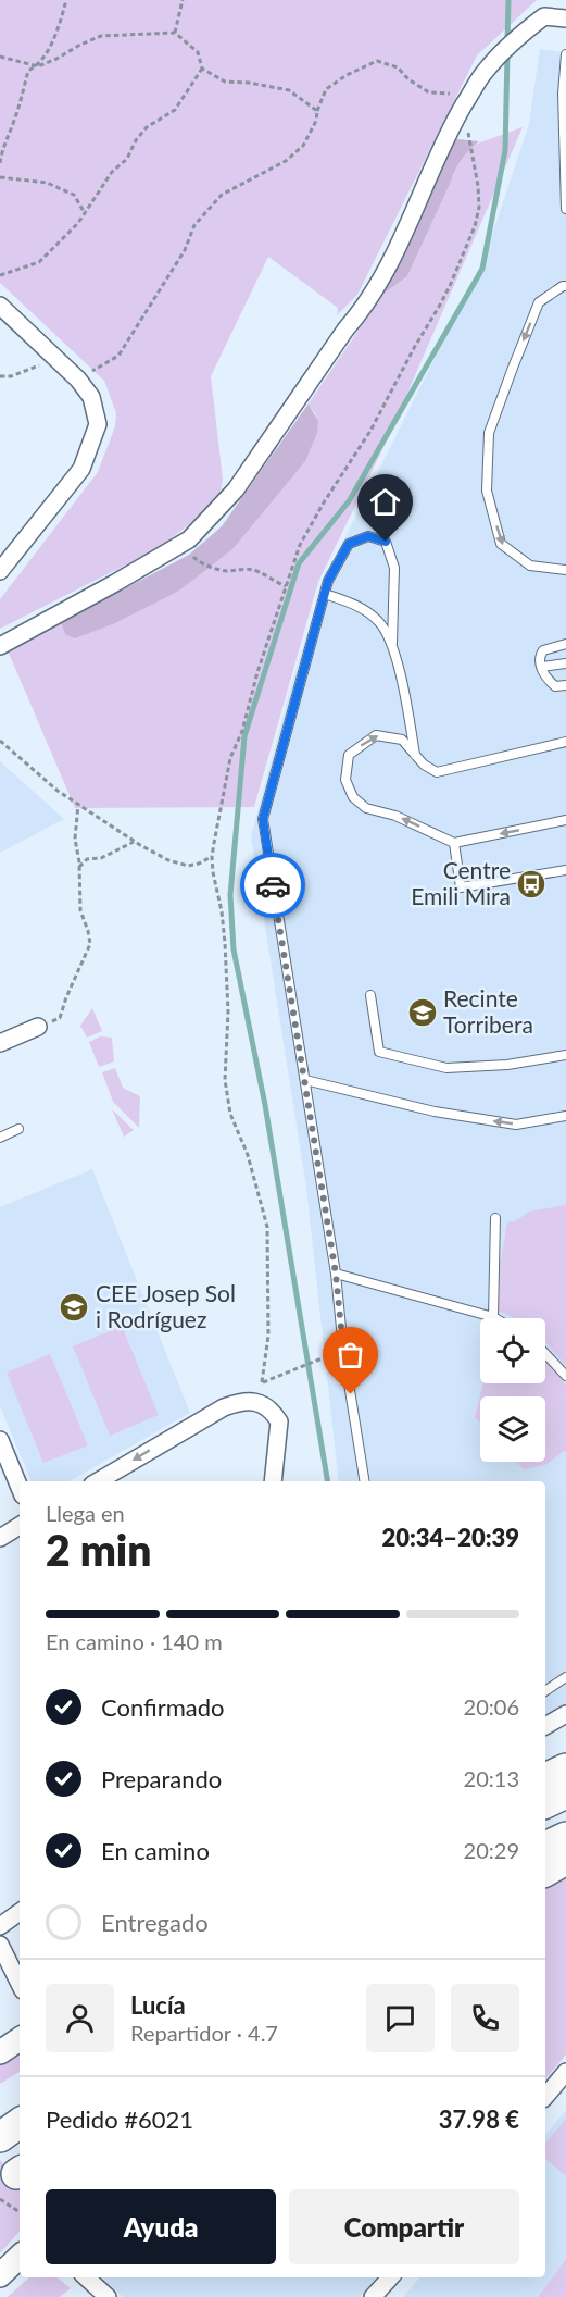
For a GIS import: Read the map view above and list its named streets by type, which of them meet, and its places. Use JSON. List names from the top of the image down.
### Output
{
  "places": {
    "bus stop": ["Centre Emili Mira"],
    "school or university": ["Recinte Torribera", "CEE Josep Sol i Rodríguez"]
  },
  "page": {
    "heading": ["2 min", "Llega en", "20:34–20:39"],
    "panel": [
      "Lucía",
      "Repartidor · 4.7",
      "Pedido #6021",
      "37.98 €"
    ],
    "bar": "En camino · 140 m",
    "list": [
      ["Confirmado", "20:06"],
      ["Preparando", "20:13"],
      ["En camino", "20:29"],
      "Entregado"
    ],
    "buttons": ["Ayuda", "Compartir"]
  }
}
